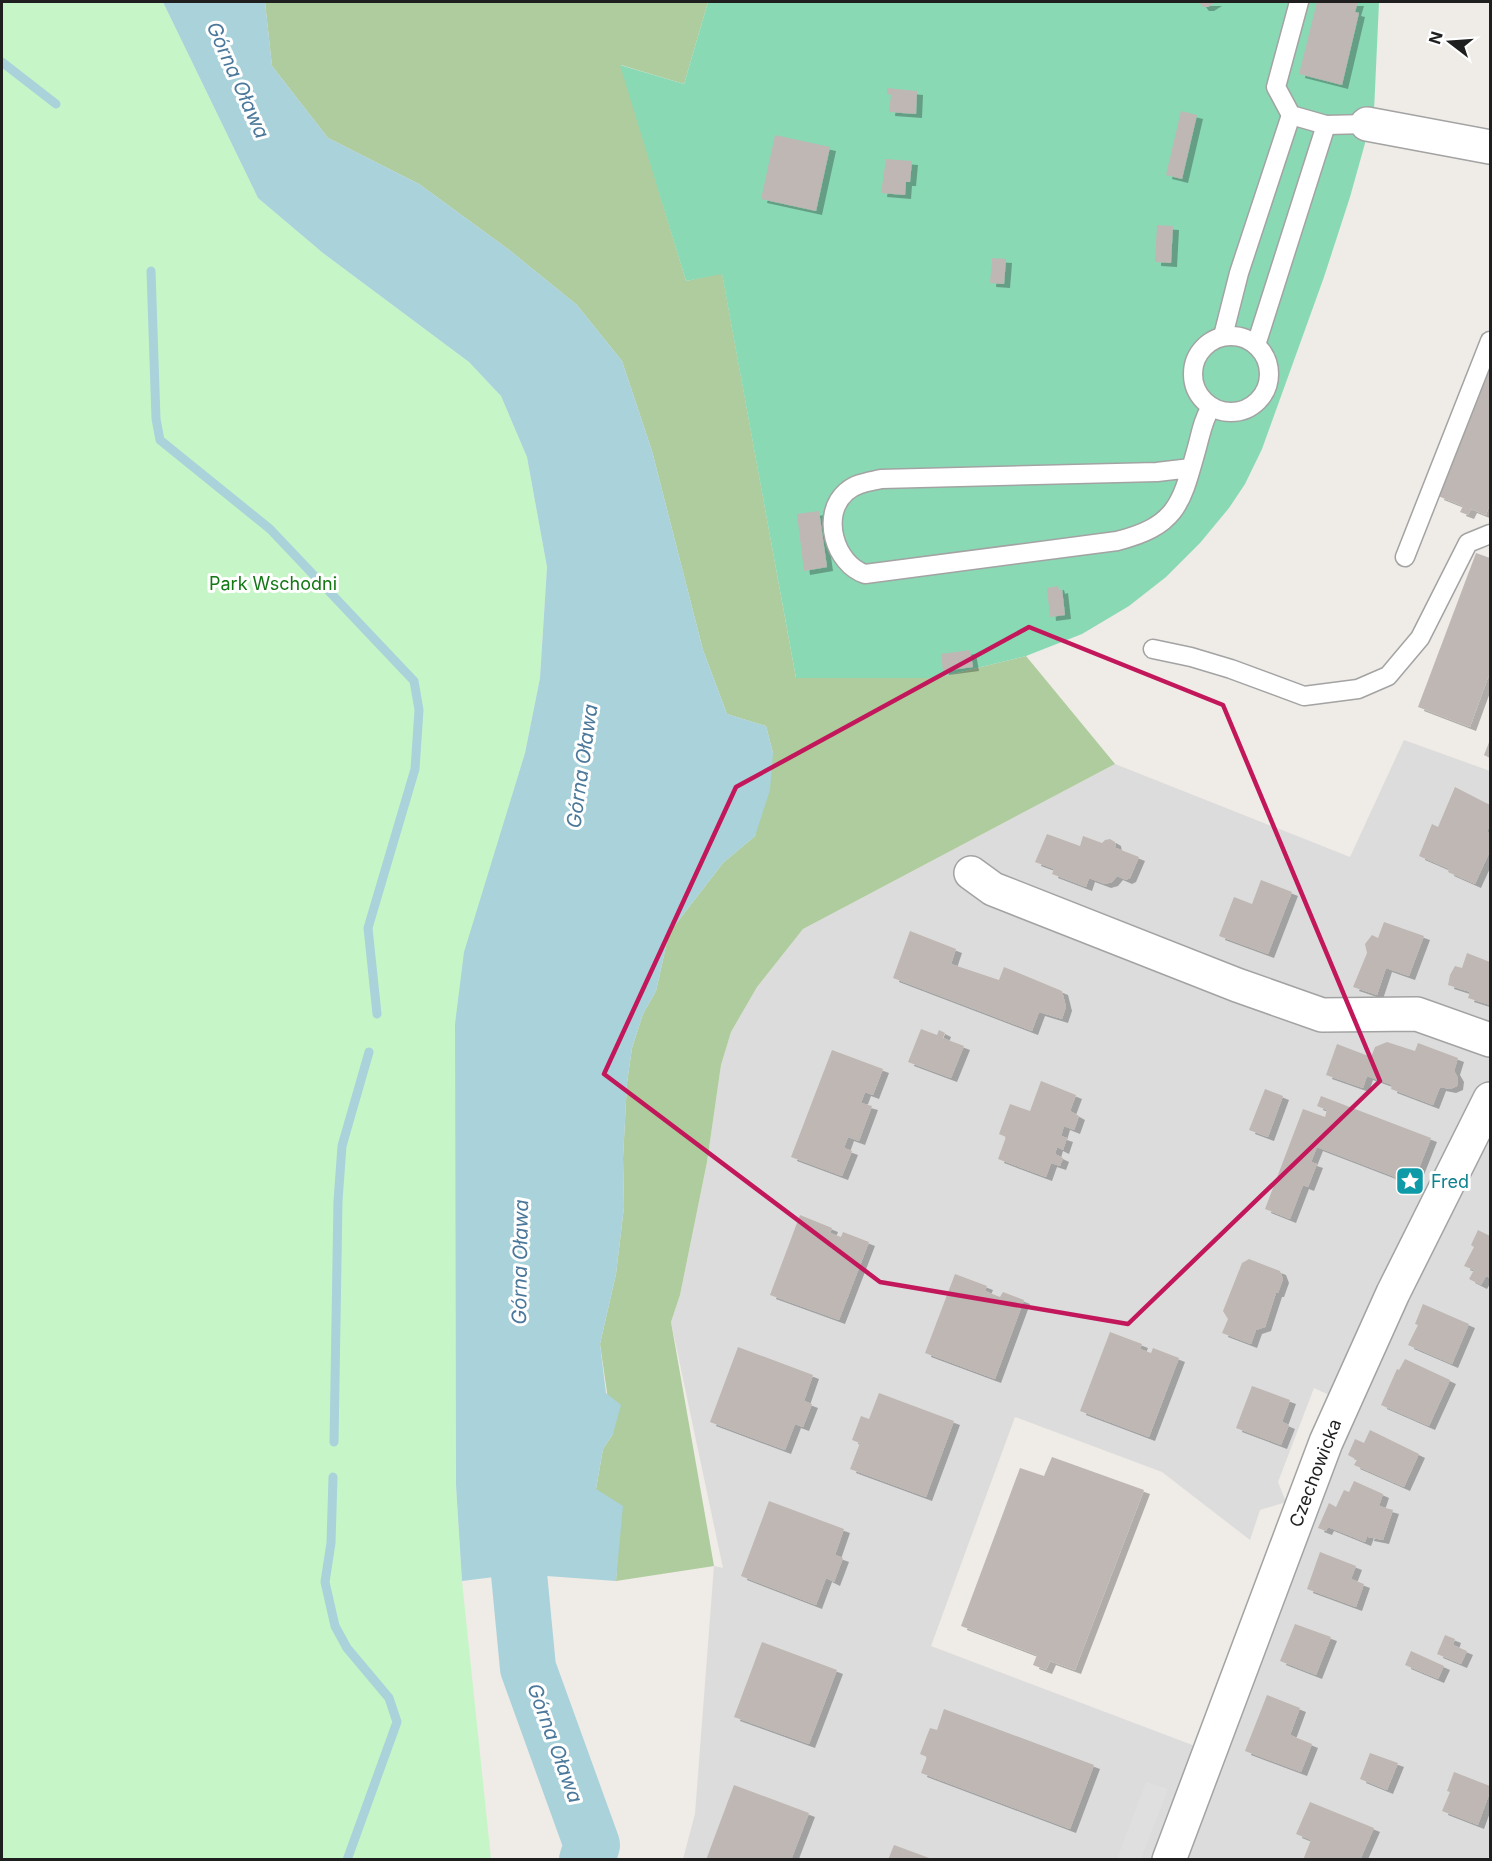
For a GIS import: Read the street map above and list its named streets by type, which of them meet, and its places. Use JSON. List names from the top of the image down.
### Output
{
  "streets": {
    "street": ["Czechowicka"]
  },
  "water": ["Górna Oława"],
  "parks": ["Park Wschodni"],
  "places": {
    "place": ["Fred"]
  },
  "north": "left"
}
